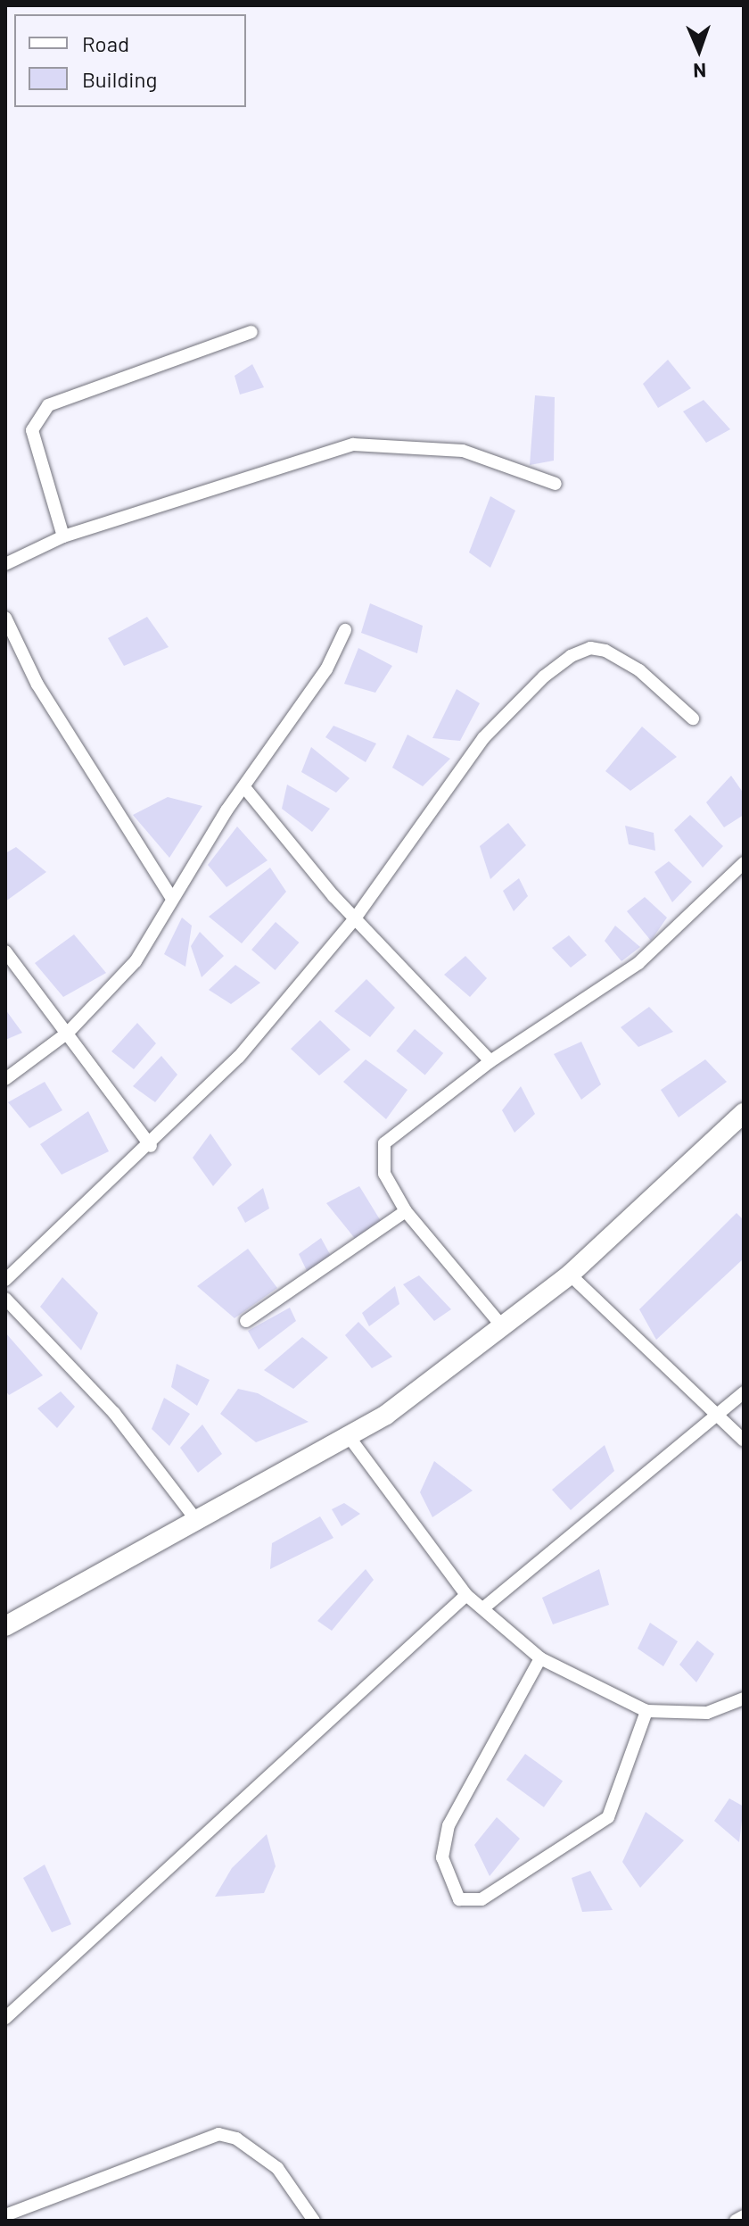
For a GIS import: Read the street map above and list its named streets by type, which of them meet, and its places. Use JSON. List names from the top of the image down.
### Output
{
  "legend": ["Road", "Building"],
  "north": "bottom"
}
